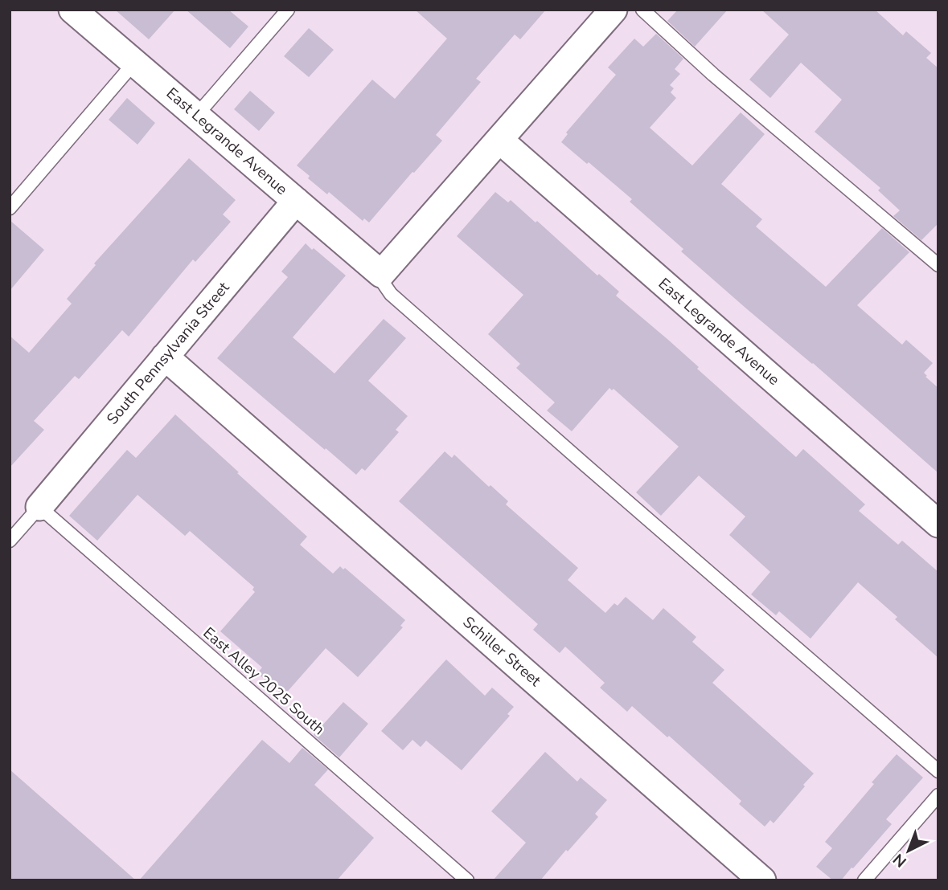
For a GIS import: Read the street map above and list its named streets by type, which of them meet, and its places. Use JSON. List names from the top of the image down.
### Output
{
  "streets": {
    "street": ["East Legrande Avenue", "South Pennsylvania Street", "Schiller Street"],
    "lane": ["East Alley 2025 South"]
  },
  "crossings": [
    ["East Legrande Avenue", "South Pennsylvania Street"],
    ["South Pennsylvania Street", "Schiller Street"],
    ["South Pennsylvania Street", "East Alley 2025 South"]
  ],
  "north": "bottom left"
}
